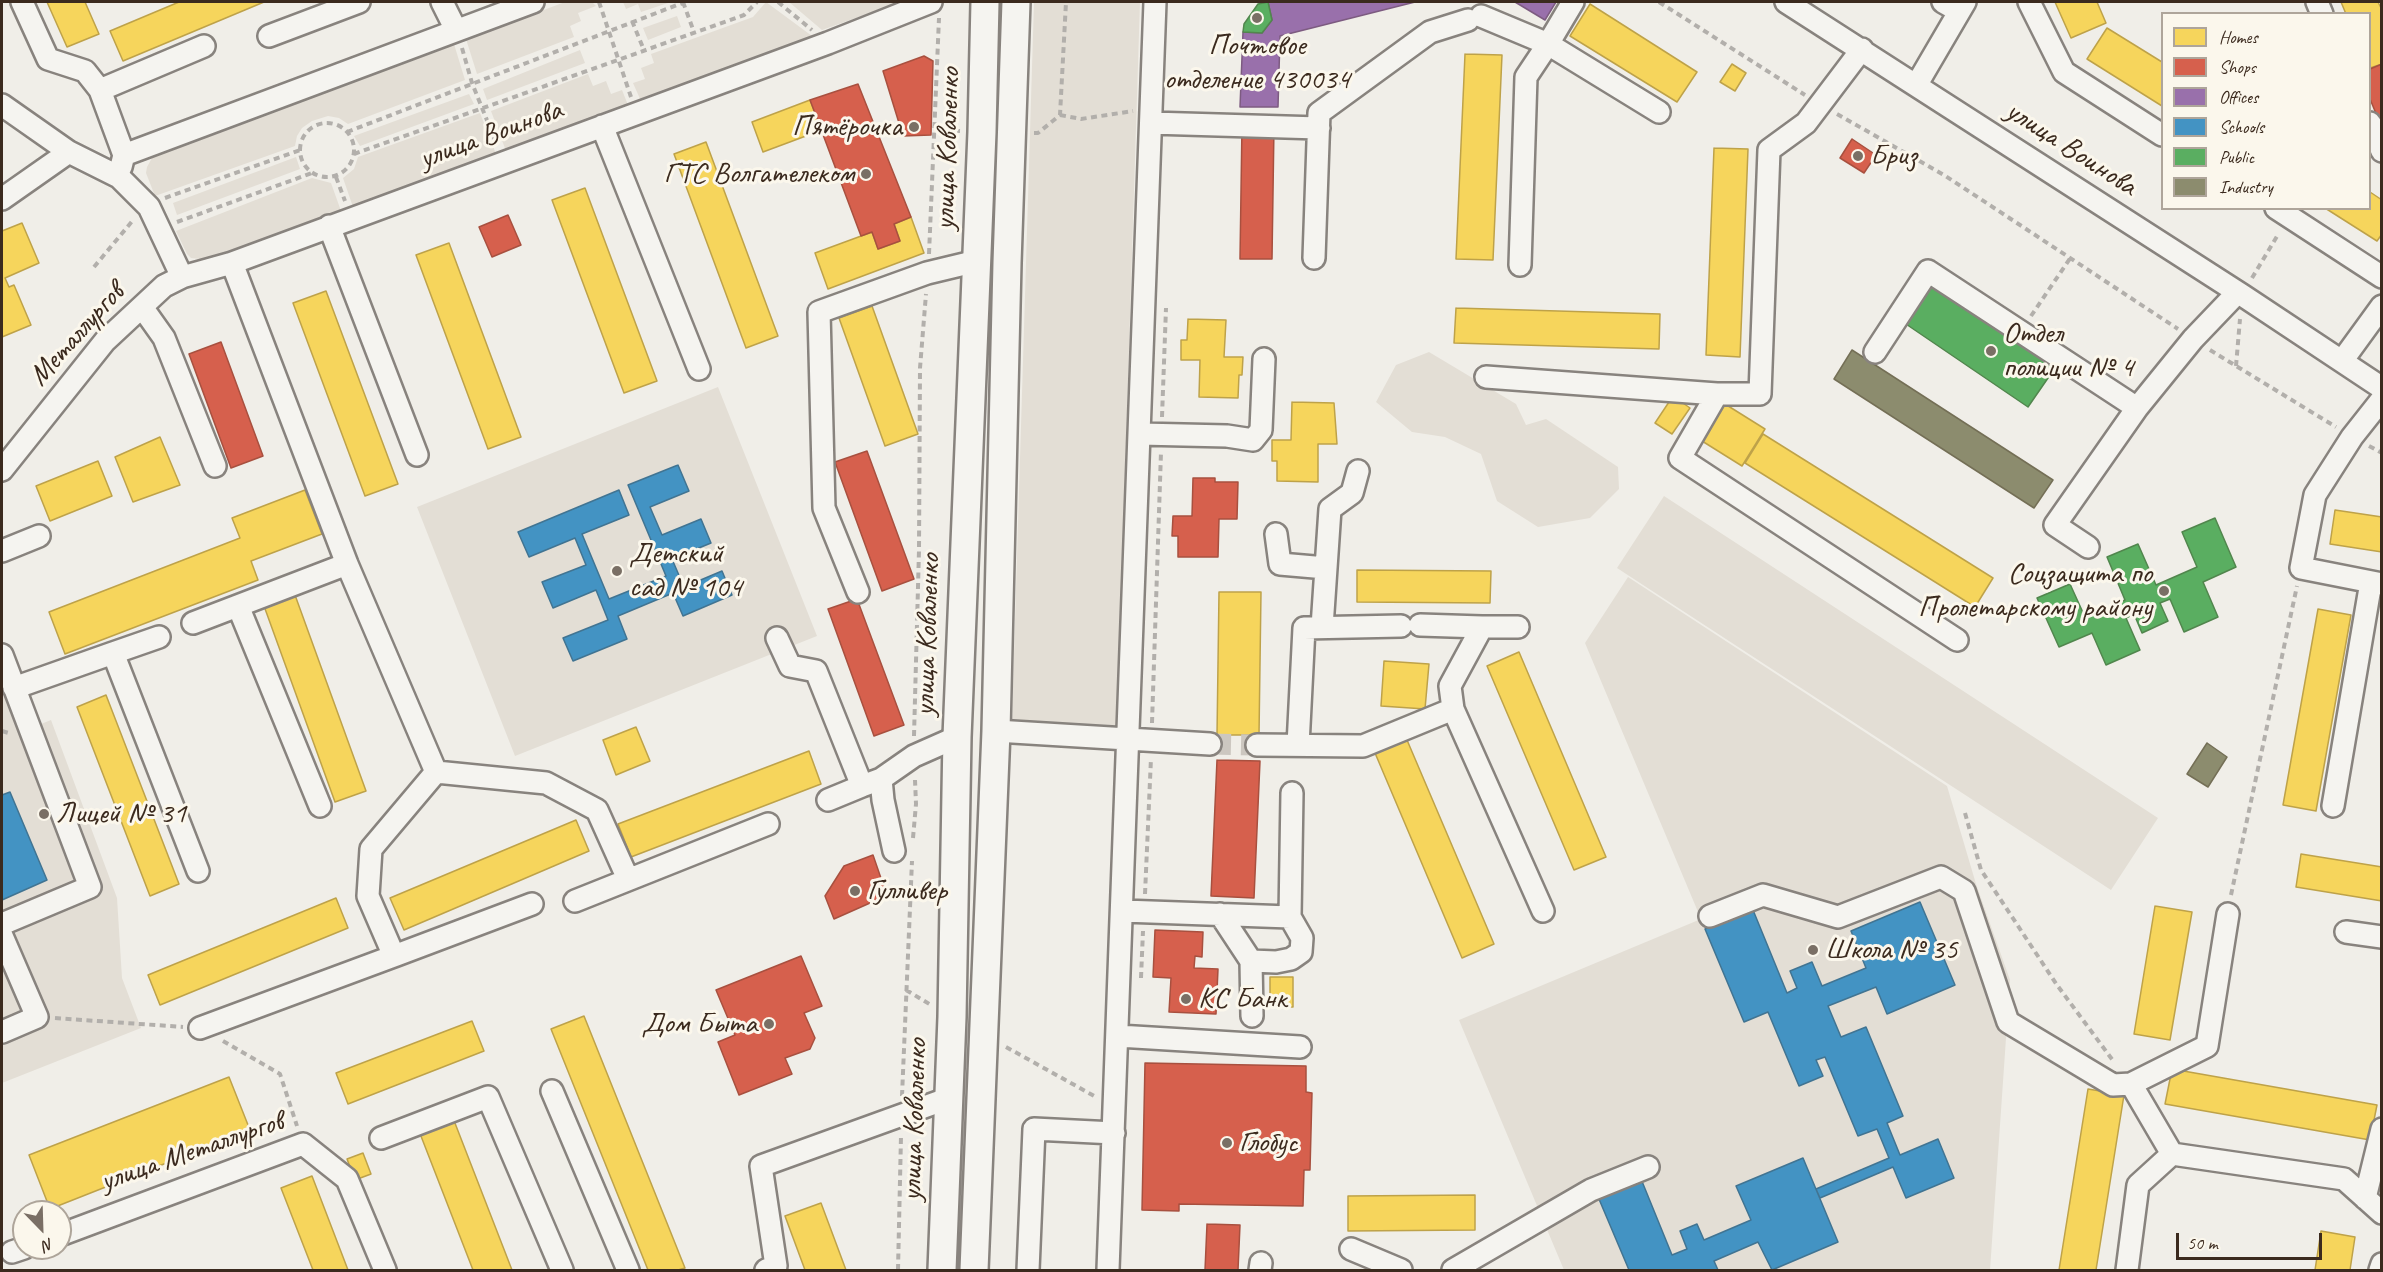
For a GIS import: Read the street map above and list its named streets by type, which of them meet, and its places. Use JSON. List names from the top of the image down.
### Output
{
  "streets": {
    "main road": ["улица Коваленко"],
    "street": ["улица Воинова", "Металлургов", "улица Металлургов"]
  },
  "crossings": [
    ["улица Воинова", "Металлургов"]
  ],
  "places": [
    "Почтовое отделение 430034",
    "Пятёрочка",
    "Бриз",
    "ГТС Волгателеком",
    "Отдел полиции № 4",
    "Детский сад № 104",
    "Соцзащита по Пролетарскому району",
    "Лицей № 31",
    "Гулливер",
    "Школа № 35",
    "КС Банк",
    "Дом Быта",
    "Глобус"
  ],
  "legend": [
    "Homes",
    "Shops",
    "Offices",
    "Schools",
    "Public",
    "Industry"
  ],
  "scale_bar": "50 m",
  "north": "bottom right"
}
